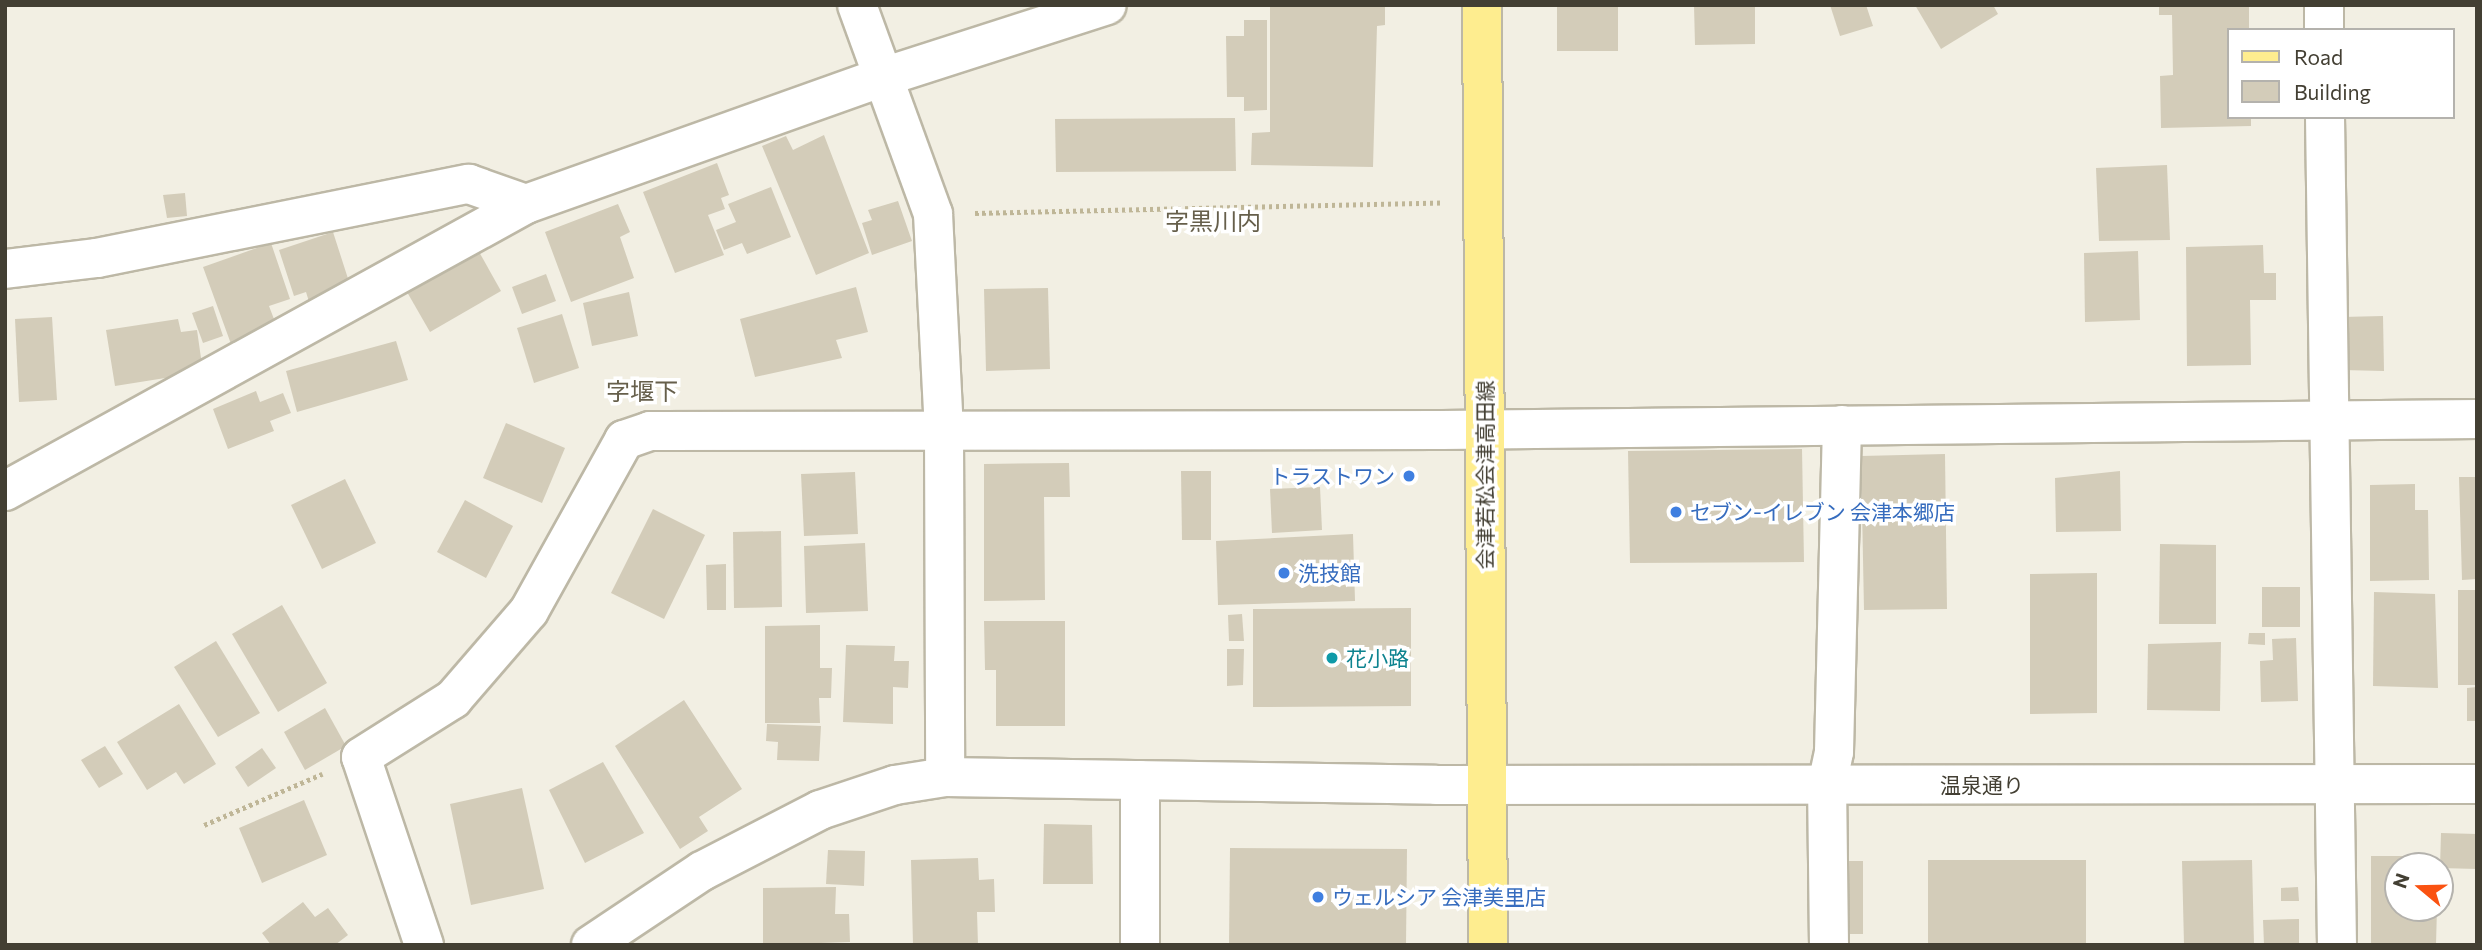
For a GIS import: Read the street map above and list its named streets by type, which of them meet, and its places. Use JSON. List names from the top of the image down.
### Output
{
  "streets": {
    "main road": ["会津若松会津高田線"],
    "street": ["温泉通り"]
  },
  "crossings": [
    ["会津若松会津高田線", "温泉通り"]
  ],
  "districts": ["字黒川内", "字堰下"],
  "places": [
    "トラストワン",
    "セブン-イレブン 会津本郷店",
    "洗技館",
    "花小路",
    "ウェルシア 会津美里店"
  ],
  "legend": ["Road", "Building"],
  "north": "left"
}
